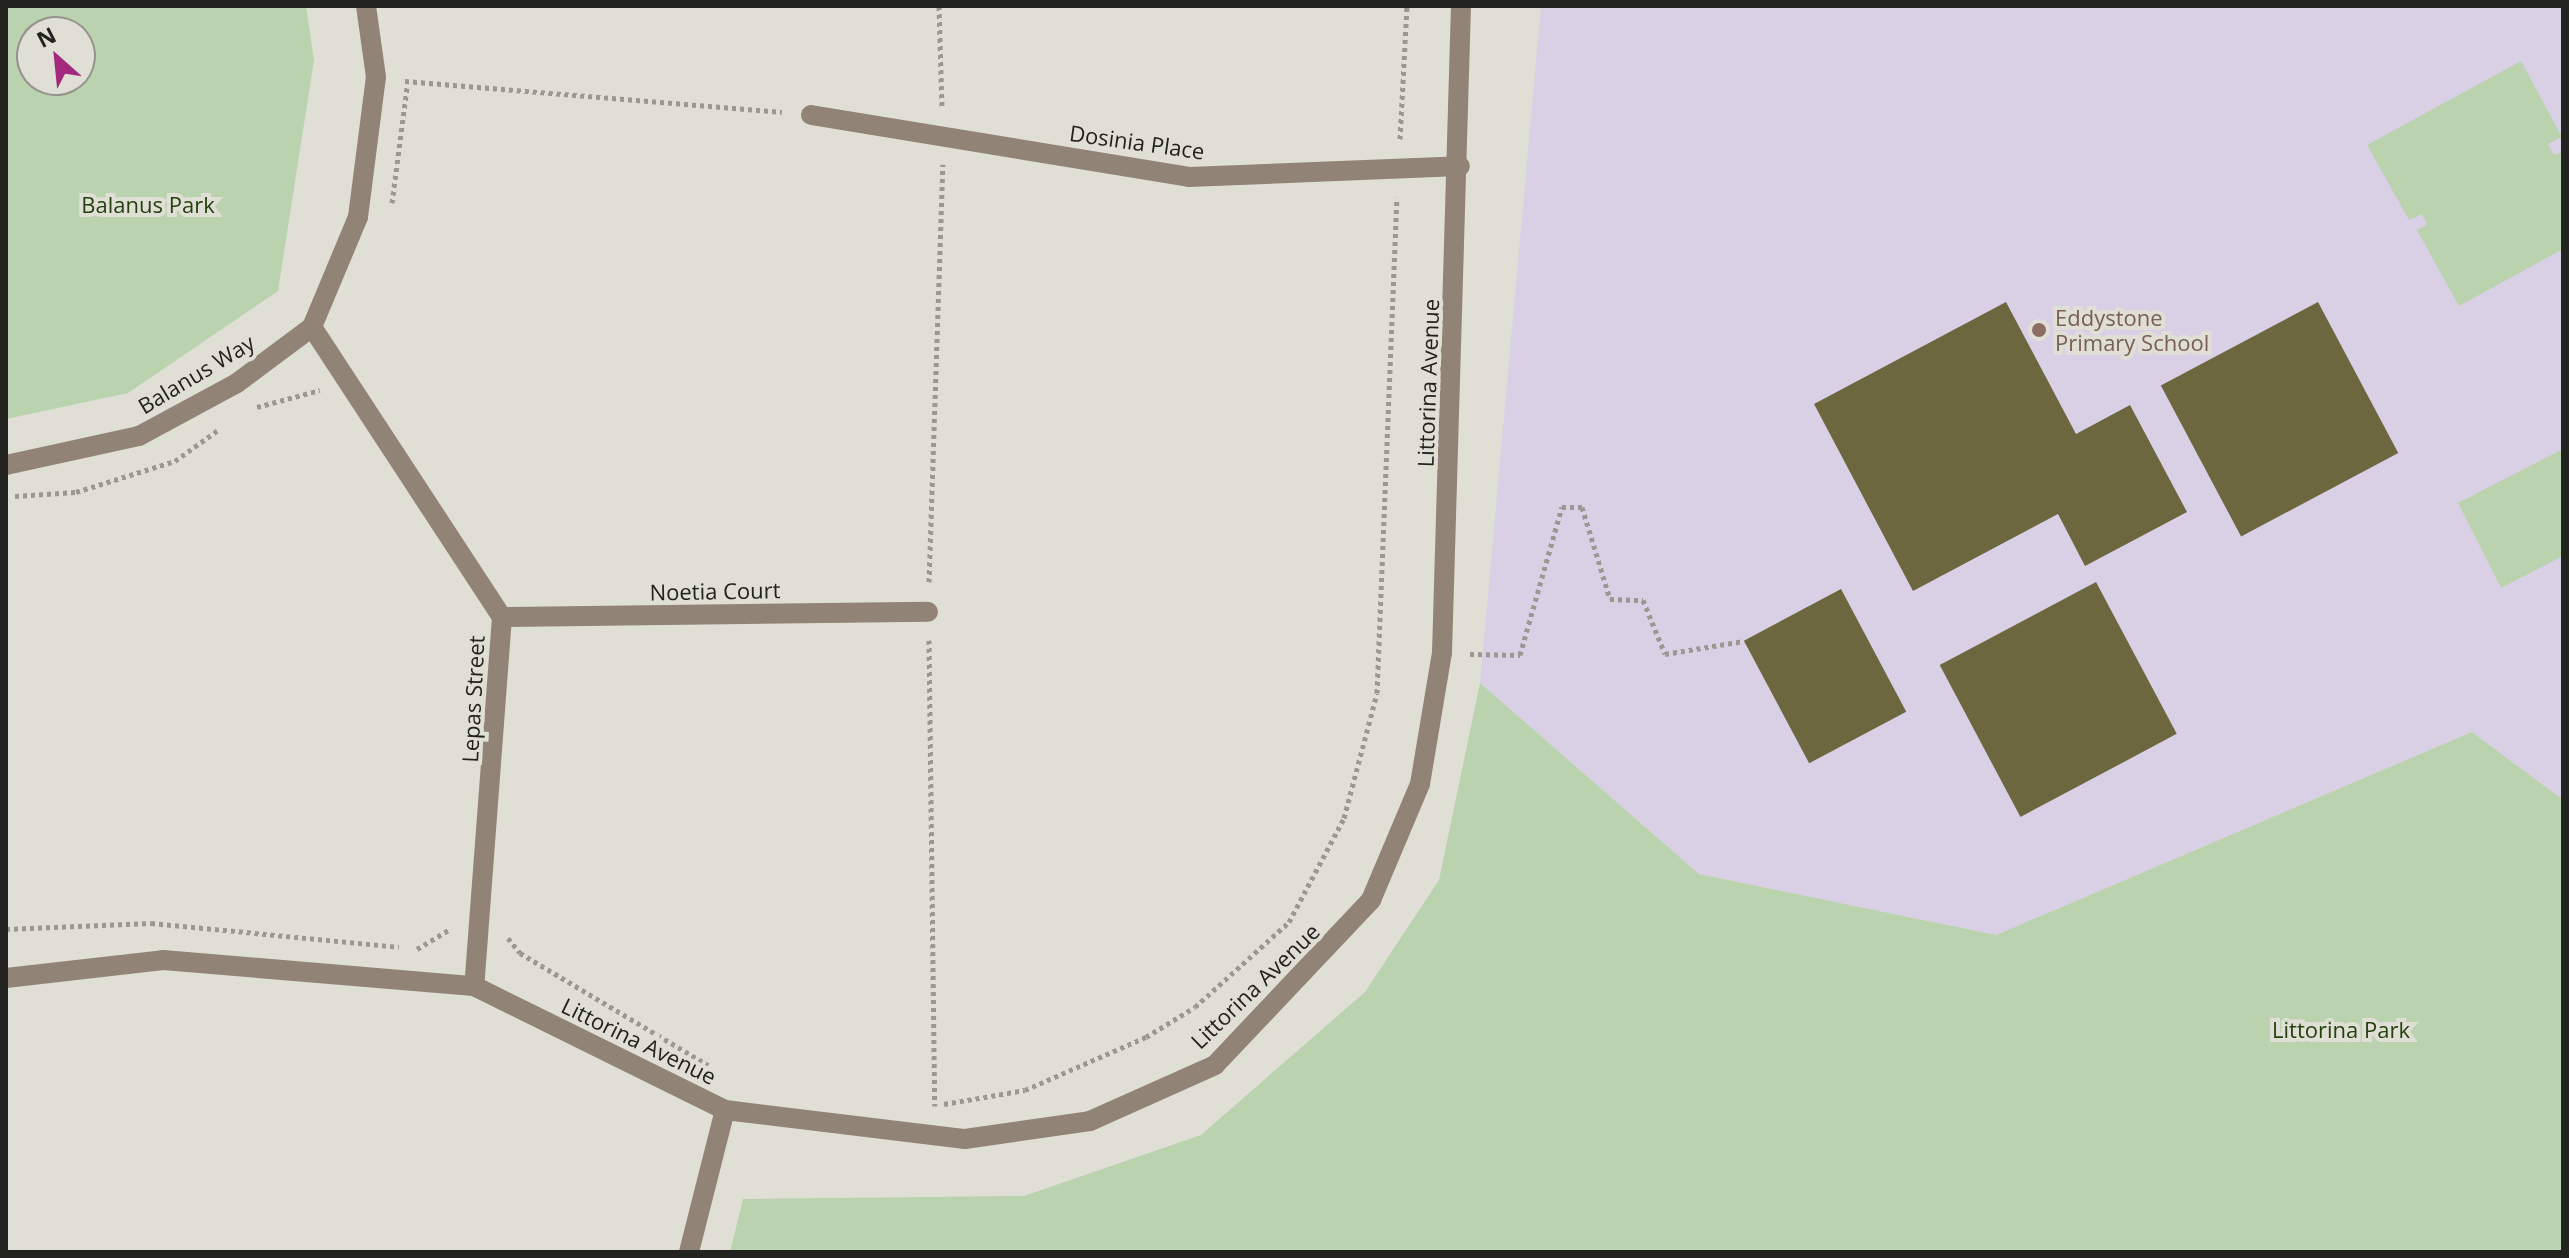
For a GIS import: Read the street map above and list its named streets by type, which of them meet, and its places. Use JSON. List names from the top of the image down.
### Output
{
  "streets": {
    "street": [
      "Dosinia Place",
      "Balanus Way",
      "Littorina Avenue",
      "Noetia Court",
      "Lepas Street"
    ]
  },
  "crossings": [
    ["Dosinia Place", "Littorina Avenue"],
    ["Balanus Way", "Lepas Street"],
    ["Littorina Avenue", "Lepas Street"],
    ["Noetia Court", "Lepas Street"]
  ],
  "parks": ["Balanus Park", "Littorina Park"],
  "places": ["Eddystone Primary School"],
  "north": "top left"
}
